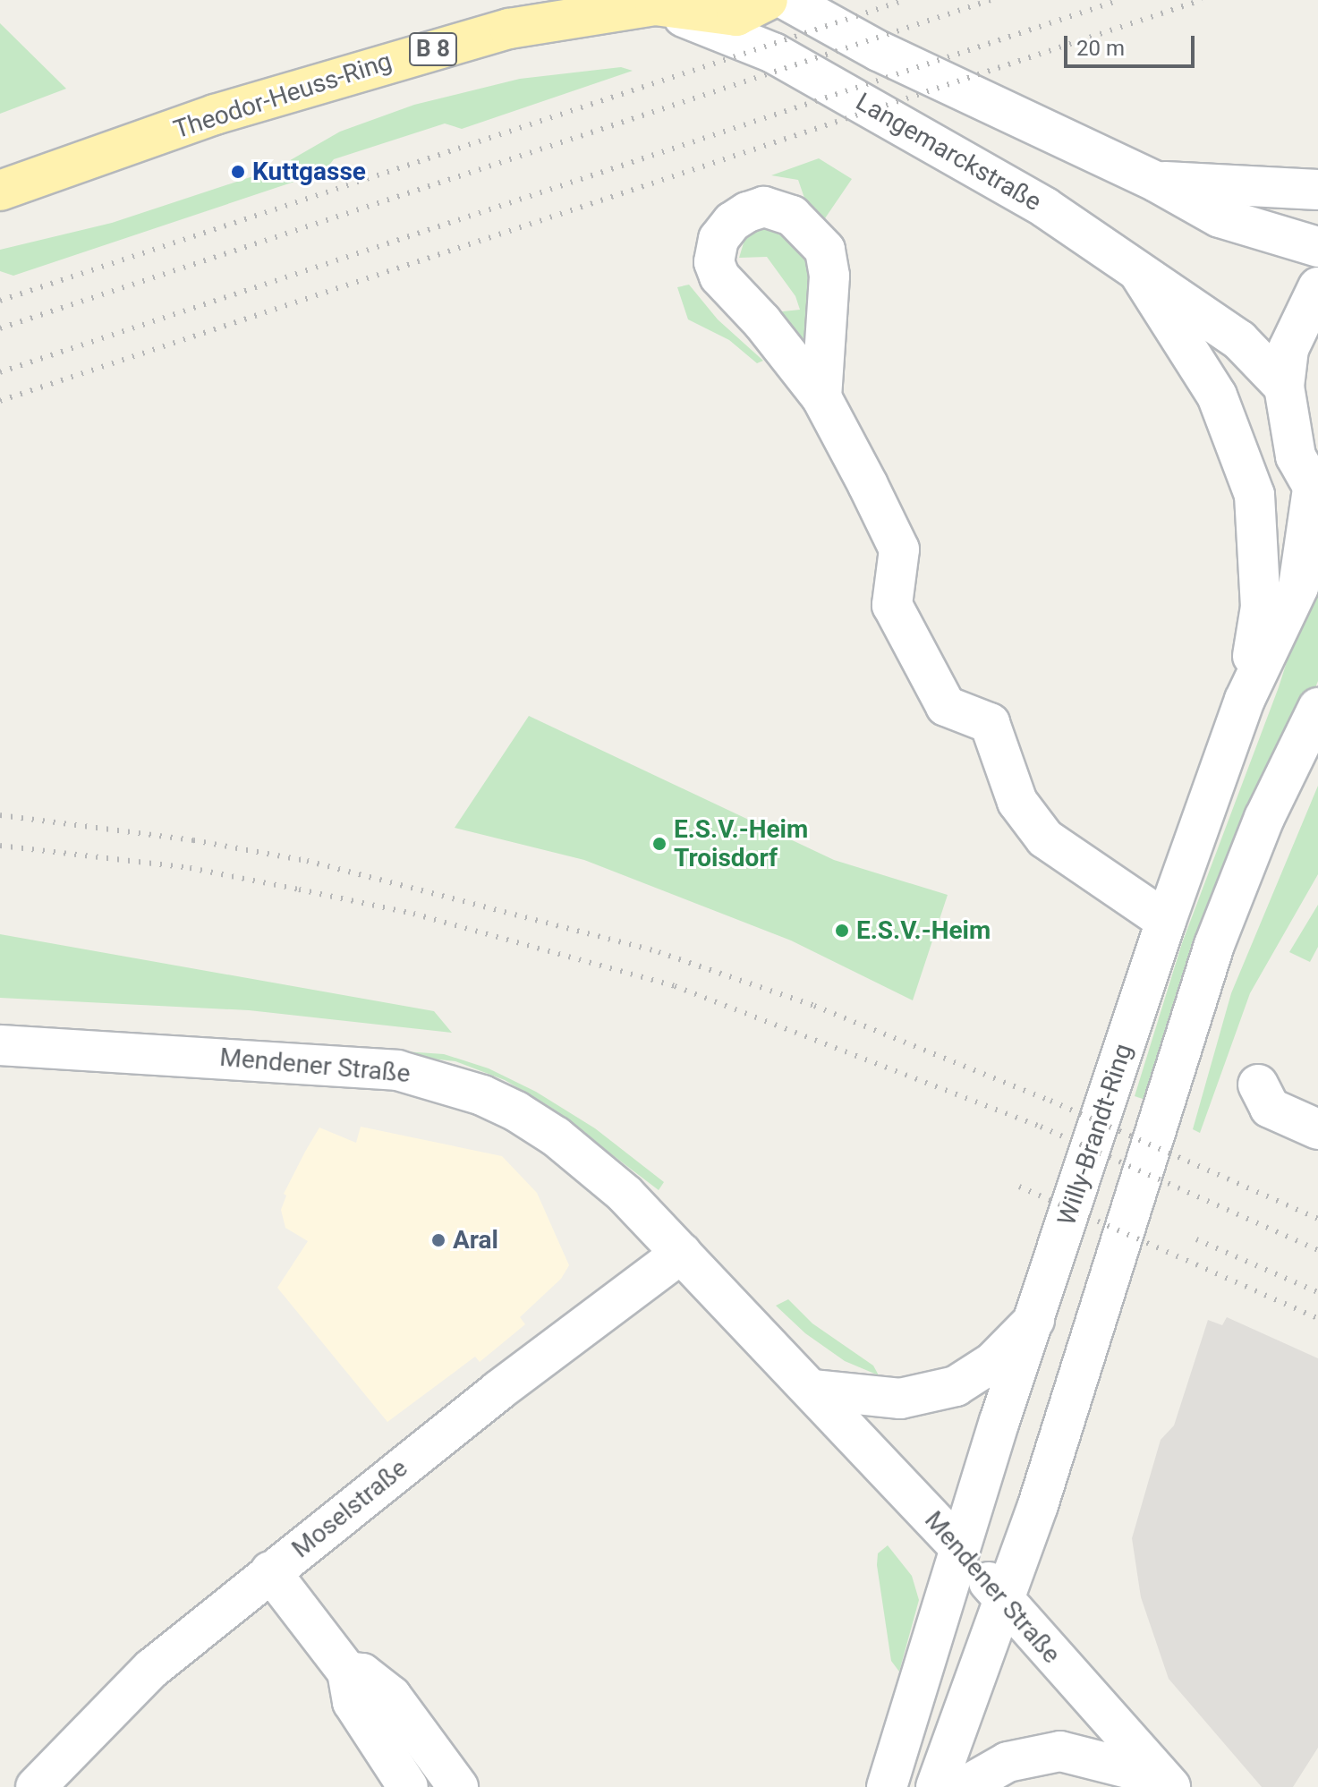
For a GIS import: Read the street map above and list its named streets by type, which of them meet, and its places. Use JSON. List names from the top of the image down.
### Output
{
  "streets": {
    "main road": [
      "B 8",
      "Theodor-Heuss-Ring",
      "Langemarckstraße",
      "Mendener Straße",
      "Willy-Brandt-Ring",
      "Moselstraße"
    ]
  },
  "crossings": [
    ["Theodor-Heuss-Ring", "Langemarckstraße"],
    ["Langemarckstraße", "Willy-Brandt-Ring"],
    ["Mendener Straße", "Willy-Brandt-Ring"],
    ["Mendener Straße", "Moselstraße"]
  ],
  "places": [
    "Kuttgasse",
    "E.S.V.-Heim Troisdorf",
    "E.S.V.-Heim",
    "Aral"
  ],
  "scale_bar": "20 m"
}
